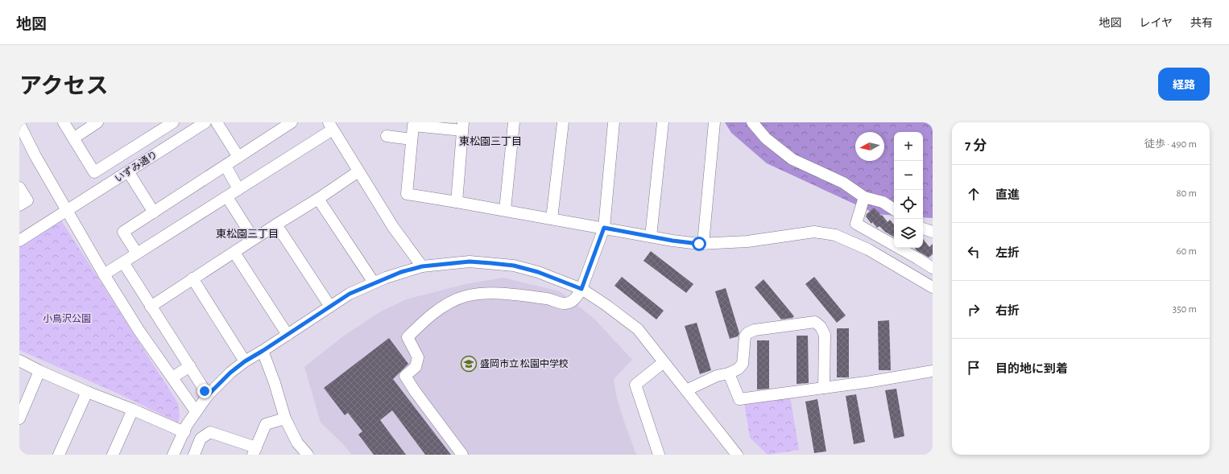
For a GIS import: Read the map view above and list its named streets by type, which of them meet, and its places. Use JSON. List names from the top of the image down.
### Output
{
  "streets": {
    "street": ["いずみ通り"]
  },
  "districts": ["東松園三丁目", "東松園三丁目"],
  "parks": ["小鳥沢公園"],
  "places": {
    "school or university": ["盛岡市立 松園中学校"]
  },
  "north": "left",
  "page": {
    "header": "地図",
    "nav": ["地図", "レイヤ", "共有"],
    "title": "アクセス",
    "buttons": "経路",
    "heading": ["7 分", "徒歩 · 490 m"],
    "map_buttons": ["+", "−"],
    "list": [
      ["直進", "80 m"],
      ["左折", "60 m"],
      ["右折", "350 m"],
      "目的地に到着"
    ]
  }
}
